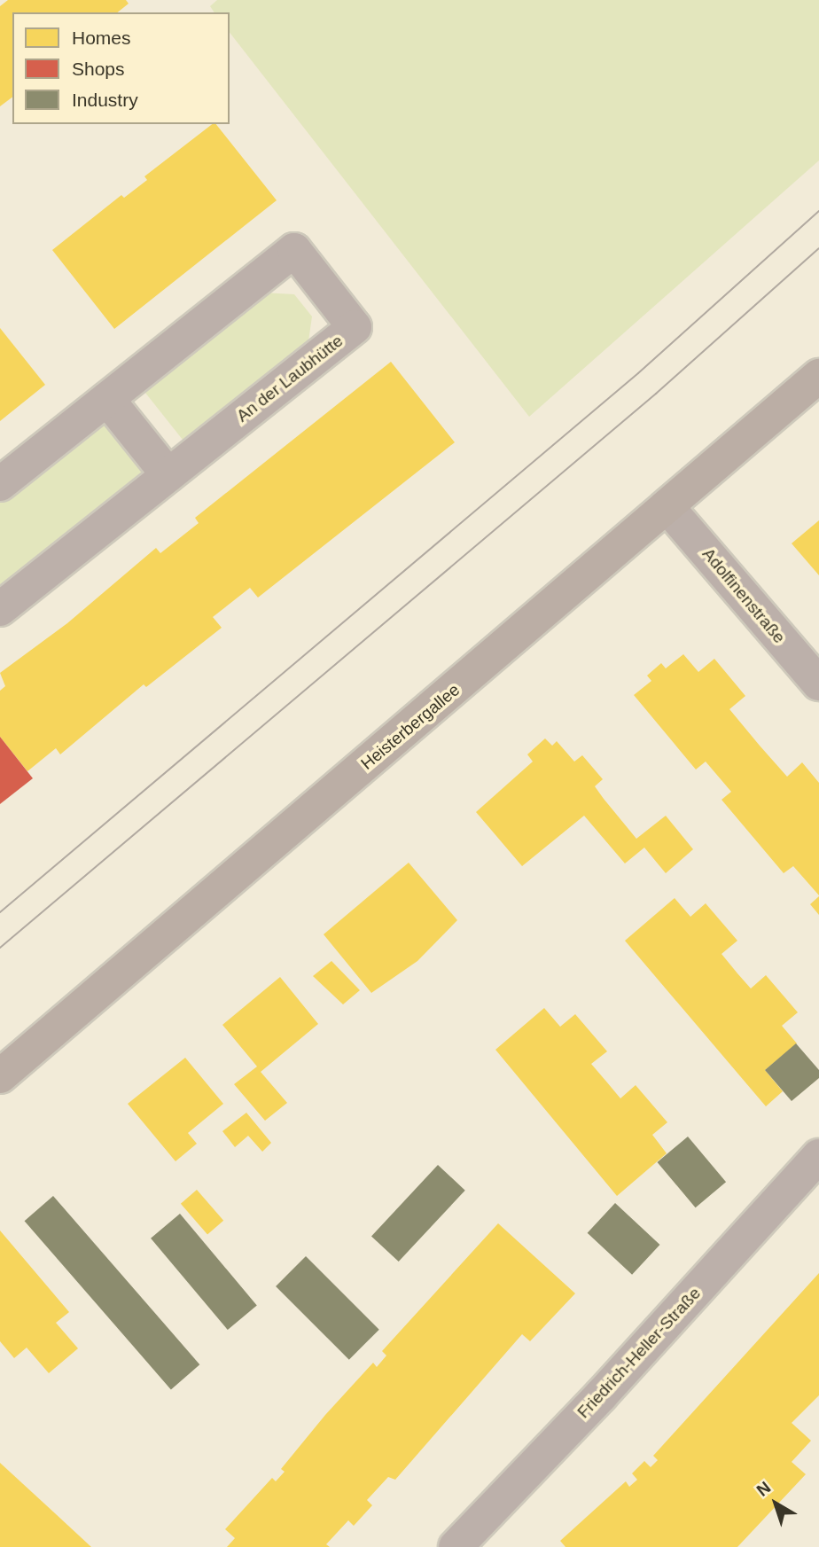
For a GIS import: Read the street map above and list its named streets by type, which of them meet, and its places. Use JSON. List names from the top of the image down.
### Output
{
  "streets": {
    "main road": ["Heisterbergallee"],
    "street": ["An der Laubhütte", "Adolfinenstraße", "Friedrich-Heller-Straße"]
  },
  "crossings": [
    ["Adolfinenstraße", "Heisterbergallee"]
  ],
  "legend": ["Homes", "Shops", "Industry"],
  "north": "top left"
}
